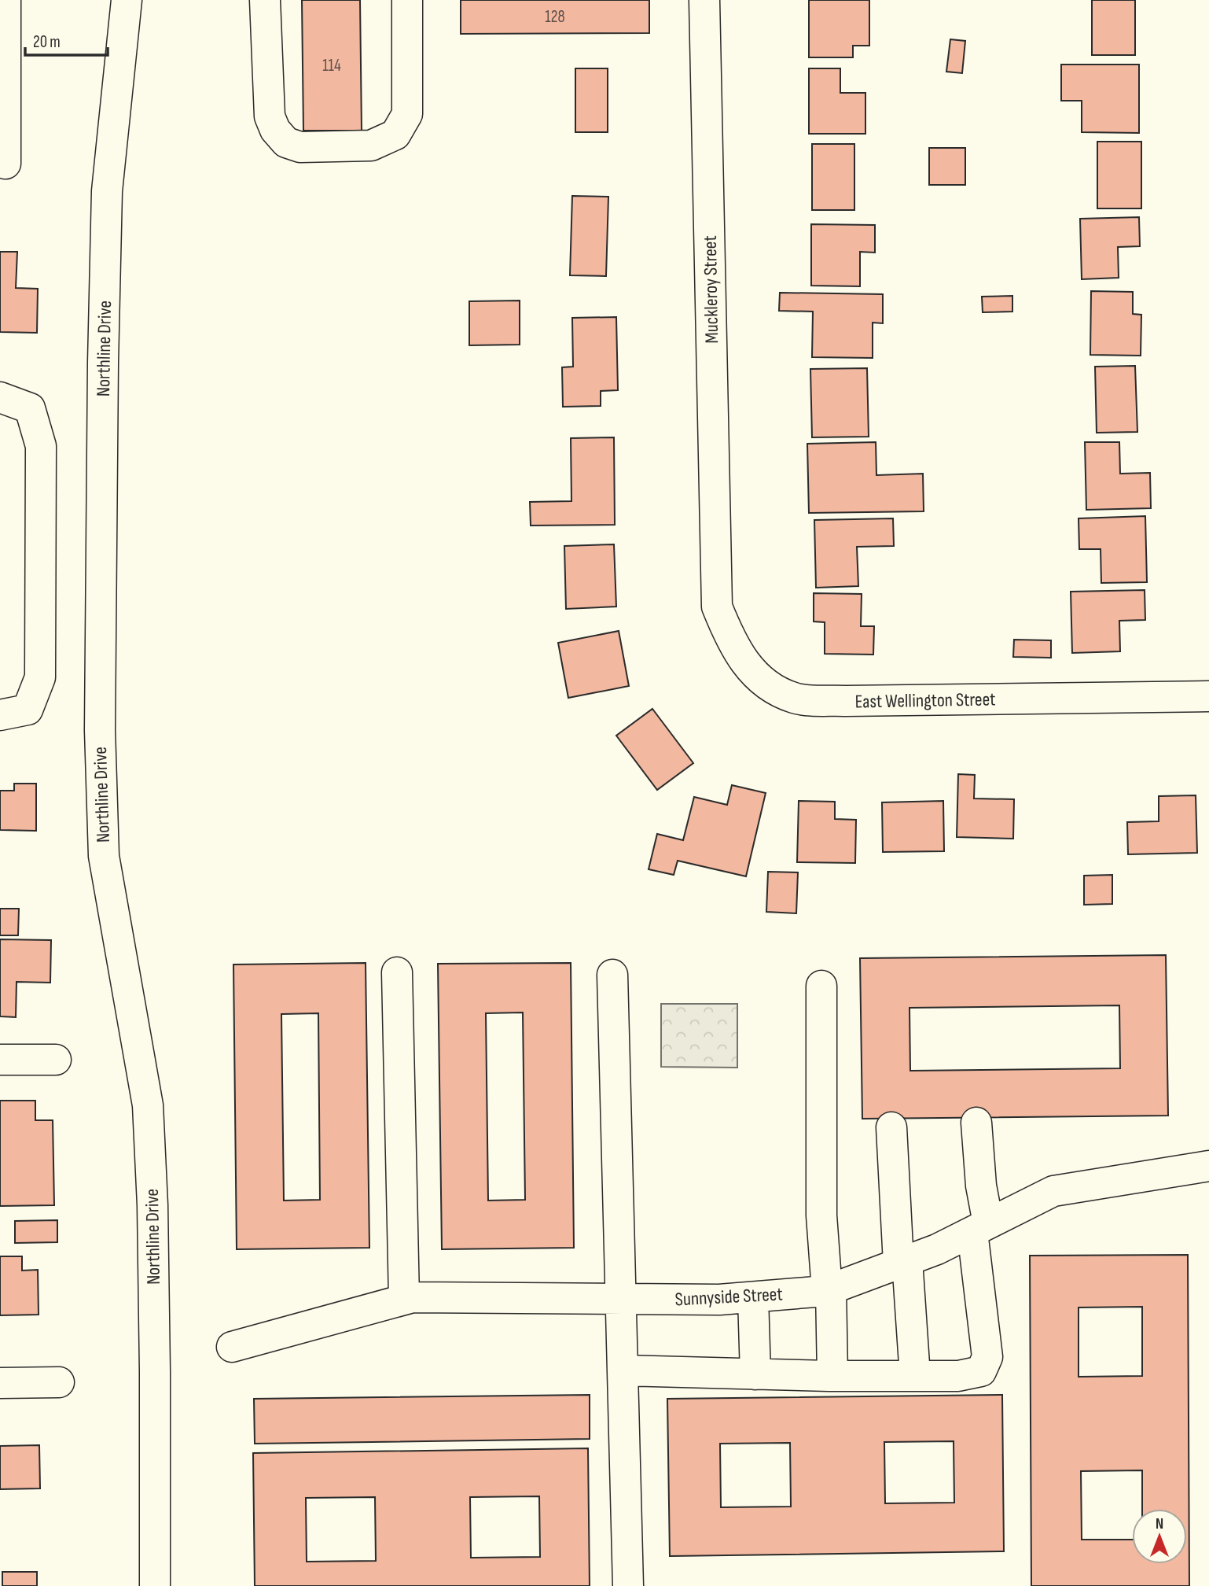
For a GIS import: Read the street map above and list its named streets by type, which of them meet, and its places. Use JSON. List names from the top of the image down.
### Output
{
  "streets": {
    "street": [
      "Muckleroy Street",
      "Northline Drive",
      "East Wellington Street",
      "Sunnyside Street"
    ]
  },
  "crossings": [
    ["Muckleroy Street", "East Wellington Street"]
  ],
  "house_numbers": ["128", "114"],
  "scale_bar": "20 m",
  "north": "top"
}
